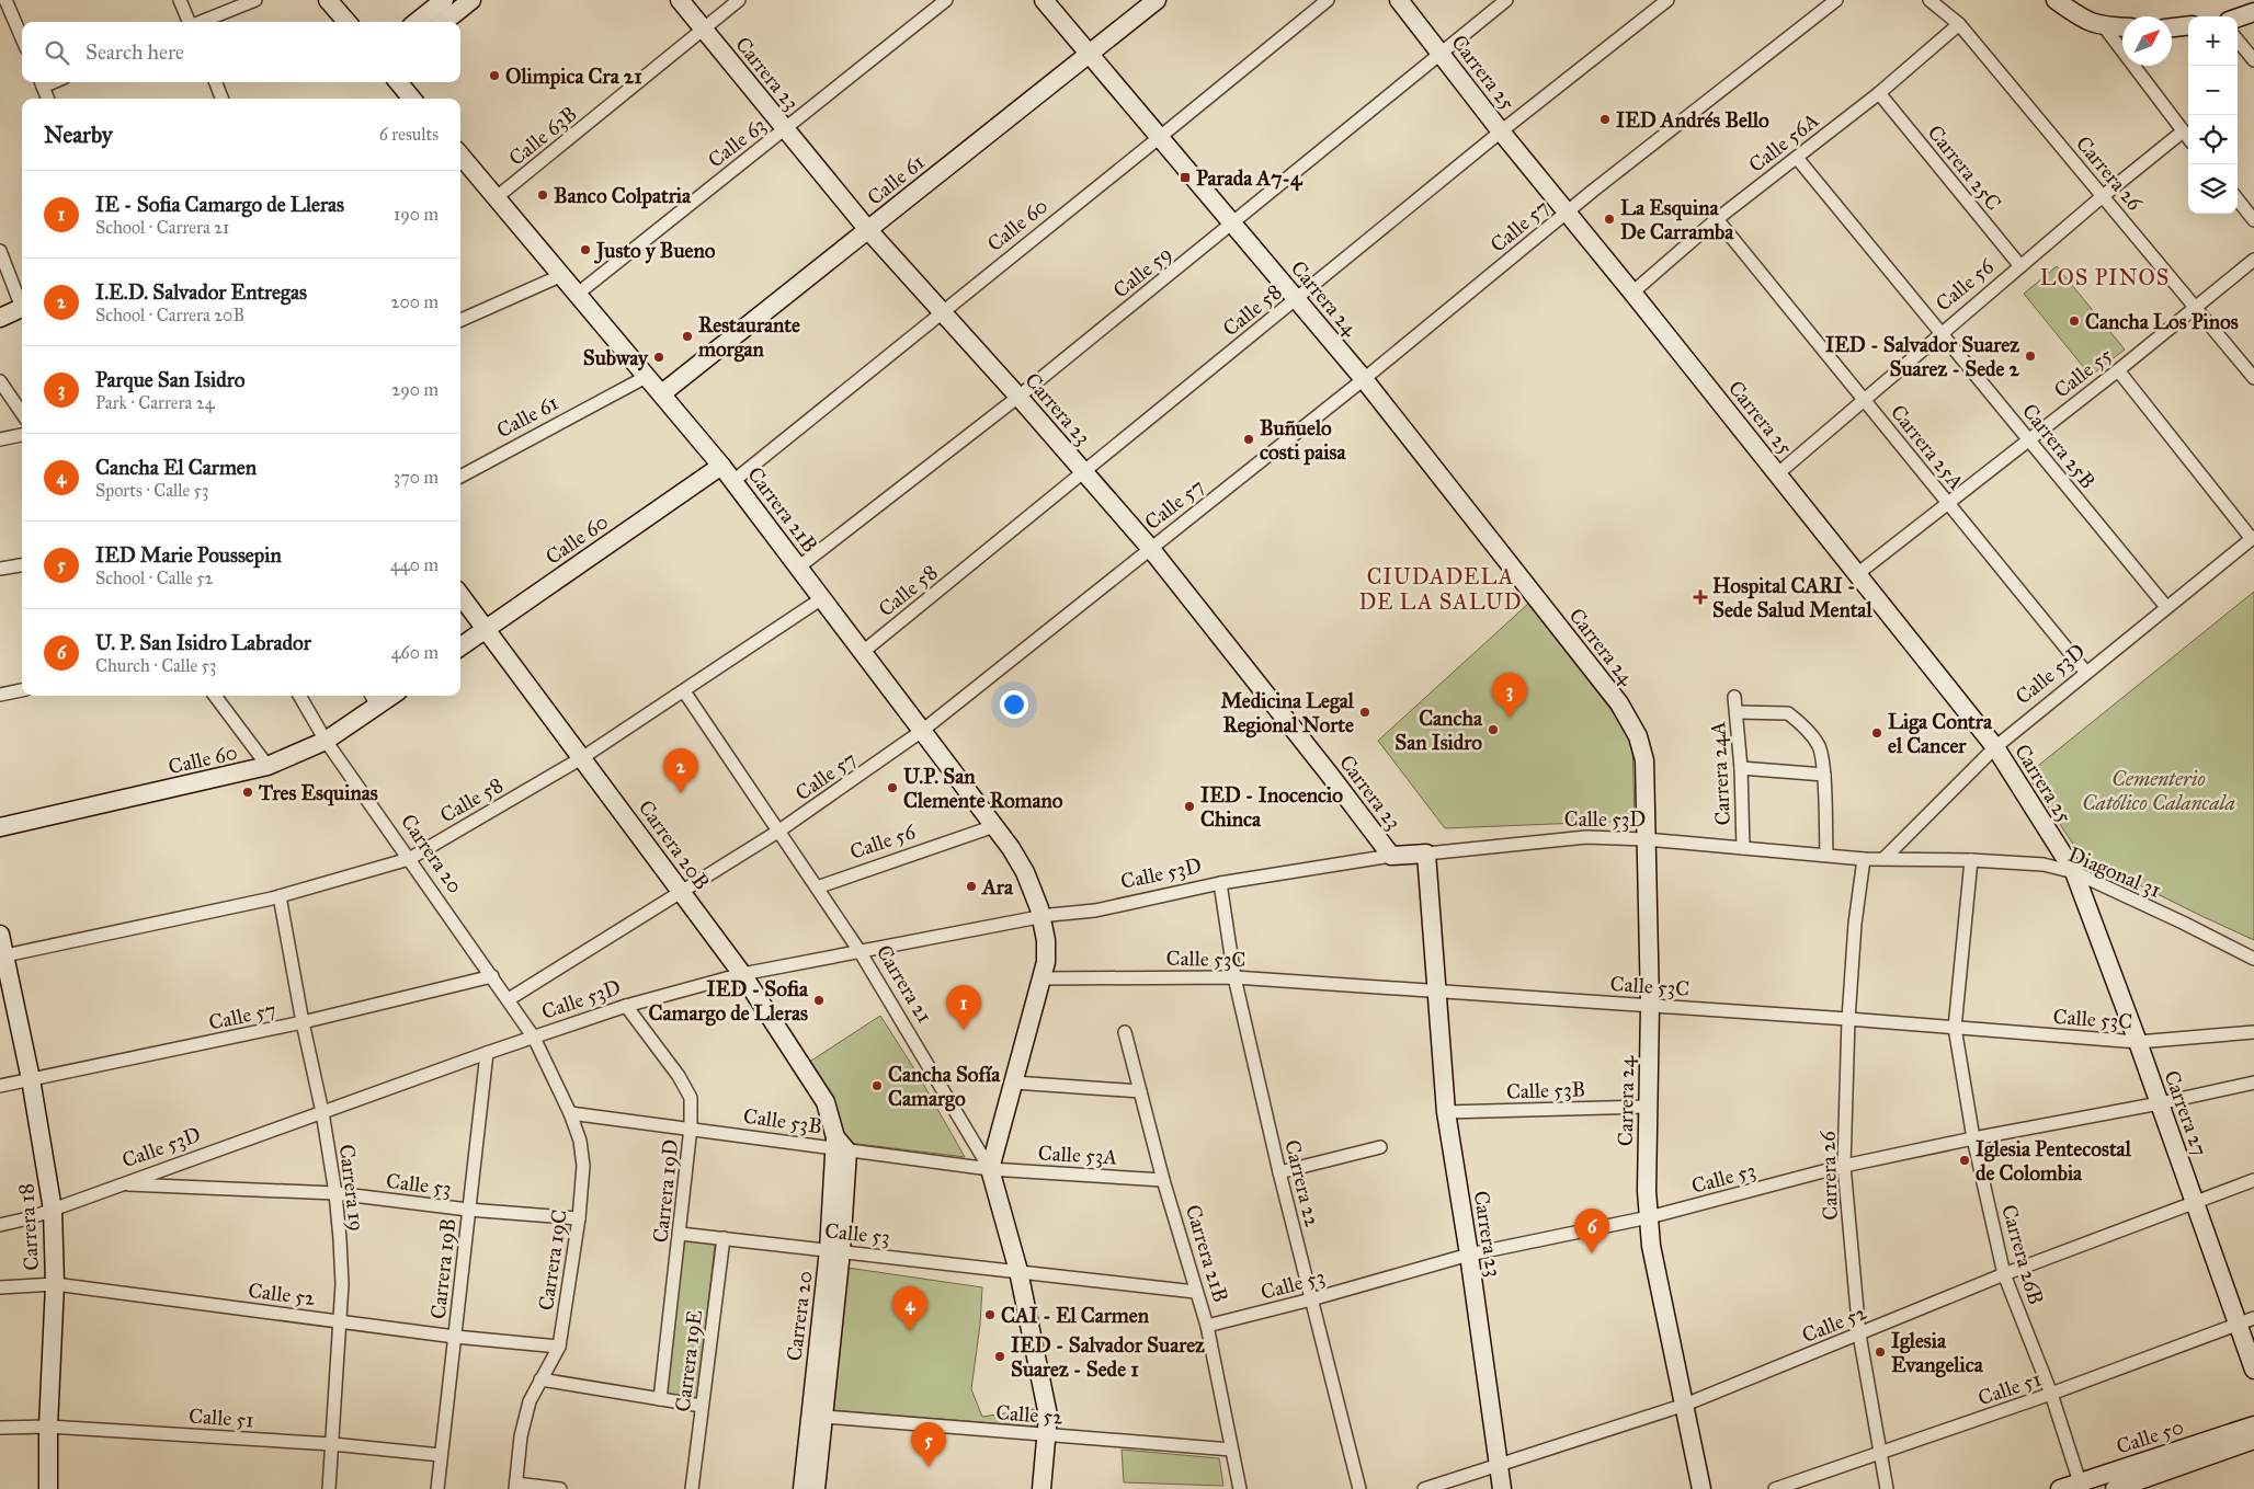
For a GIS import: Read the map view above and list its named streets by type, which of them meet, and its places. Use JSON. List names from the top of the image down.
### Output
{
  "streets": {
    "street": [
      "Carrera 25",
      "Carrera 23",
      "Calle 63B",
      "Calle 63",
      "Calle 56A",
      "Carrera 25C",
      "Carrera 26",
      "Calle 61",
      "Calle 60",
      "Calle 57",
      "Calle 59",
      "Calle 56",
      "Carrera 24",
      "Calle 58",
      "Calle 55",
      "Carrera 25B",
      "Carrera 25A",
      "Carrera 21B",
      "Calle 53D",
      "Carrera 24A",
      "Carrera 20B",
      "Carrera 20",
      "Diagonal 31",
      "Calle 53C",
      "Carrera 21",
      "Calle 53B",
      "Carrera 27",
      "Calle 53A",
      "Calle 53",
      "Carrera 22",
      "Carrera 19",
      "Carrera 19D",
      "Carrera 18",
      "Carrera 26B",
      "Carrera 19C",
      "Carrera 19B",
      "Calle 52",
      "Carrera 19E",
      "Calle 51",
      "Calle 50"
    ]
  },
  "crossings": [
    ["Carrera 25", "Calle 56A"],
    ["Carrera 25", "Calle 57"],
    ["Carrera 25", "Calle 59"],
    ["Carrera 25", "Calle 56"],
    ["Carrera 25", "Calle 58"],
    ["Carrera 25", "Calle 55"],
    ["Carrera 25", "Calle 53D"],
    ["Carrera 25", "Diagonal 31"],
    ["Carrera 25", "Carrera 27"],
    ["Carrera 23", "Calle 63B"],
    ["Carrera 23", "Calle 63"],
    ["Carrera 23", "Calle 61"],
    ["Carrera 23", "Calle 60"],
    ["Carrera 23", "Calle 57"],
    ["Carrera 23", "Calle 59"],
    ["Carrera 23", "Calle 58"],
    ["Carrera 23", "Calle 53D"],
    ["Carrera 23", "Calle 53C"],
    ["Carrera 23", "Calle 53B"],
    ["Carrera 23", "Calle 53"],
    ["Carrera 23", "Calle 52"],
    ["Calle 63B", "Carrera 21B"],
    ["Calle 63", "Carrera 21B"],
    ["Calle 56A", "Carrera 25C"],
    ["Calle 56A", "Carrera 26"],
    ["Calle 56A", "Carrera 25B"],
    ["Calle 56A", "Carrera 25A"],
    ["Carrera 25C", "Calle 56"],
    ["Carrera 26", "Calle 56"],
    ["Carrera 26", "Calle 55"],
    ["Carrera 26", "Calle 53D"],
    ["Carrera 26", "Calle 53C"],
    ["Carrera 26", "Calle 53"],
    ["Carrera 26", "Calle 52"],
    ["Carrera 26", "Calle 51"],
    ["Calle 61", "Carrera 24"],
    ["Calle 61", "Carrera 21B"],
    ["Calle 60", "Carrera 24"],
    ["Calle 60", "Carrera 21B"],
    ["Calle 60", "Carrera 20B"],
    ["Calle 60", "Carrera 20"],
    ["Calle 57", "Carrera 24"],
    ["Calle 57", "Carrera 21B"],
    ["Calle 57", "Carrera 20B"],
    ["Calle 57", "Carrera 20"],
    ["Calle 57", "Carrera 21"],
    ["Calle 57", "Carrera 19"],
    ["Calle 57", "Carrera 18"],
    ["Calle 59", "Carrera 24"],
    ["Calle 59", "Carrera 21B"],
    ["Calle 56", "Carrera 25B"],
    ["Calle 56", "Carrera 25A"],
    ["Calle 56", "Carrera 21B"],
    ["Calle 56", "Carrera 21"],
    ["Carrera 24", "Calle 58"],
    ["Carrera 24", "Calle 53D"],
    ["Carrera 24", "Calle 53C"],
    ["Carrera 24", "Calle 53B"],
    ["Carrera 24", "Calle 53"],
    ["Carrera 24", "Calle 52"],
    ["Calle 58", "Carrera 21B"],
    ["Calle 58", "Carrera 20B"],
    ["Calle 58", "Carrera 20"],
    ["Calle 58", "Carrera 21"],
    ["Calle 58", "Carrera 19"],
    ["Calle 58", "Carrera 18"],
    ["Calle 55", "Carrera 25B"],
    ["Calle 55", "Carrera 25A"],
    ["Carrera 25B", "Calle 53D"],
    ["Carrera 25A", "Calle 53D"],
    ["Carrera 21B", "Calle 53D"],
    ["Carrera 21B", "Calle 53C"],
    ["Carrera 21B", "Carrera 21"],
    ["Carrera 21B", "Calle 53B"],
    ["Carrera 21B", "Calle 53A"],
    ["Carrera 21B", "Calle 53"],
    ["Carrera 21B", "Calle 52"],
    ["Calle 53D", "Carrera 24A"],
    ["Calle 53D", "Carrera 20B"],
    ["Calle 53D", "Carrera 20"],
    ["Calle 53D", "Diagonal 31"],
    ["Calle 53D", "Carrera 21"],
    ["Calle 53D", "Calle 53"],
    ["Calle 53D", "Carrera 22"],
    ["Calle 53D", "Carrera 19"],
    ["Calle 53D", "Carrera 19D"],
    ["Calle 53D", "Carrera 18"],
    ["Calle 53D", "Carrera 19C"],
    ["Calle 53D", "Carrera 19B"],
    ["Carrera 20B", "Carrera 20"],
    ["Carrera 20B", "Calle 53B"],
    ["Carrera 20", "Calle 53B"],
    ["Carrera 20", "Calle 53"],
    ["Carrera 20", "Carrera 19C"],
    ["Carrera 20", "Calle 52"],
    ["Diagonal 31", "Carrera 27"],
    ["Diagonal 31", "Carrera 26B"],
    ["Calle 53C", "Carrera 27"],
    ["Calle 53C", "Carrera 22"],
    ["Calle 53C", "Carrera 26B"],
    ["Carrera 21", "Calle 53B"],
    ["Carrera 21", "Calle 53A"],
    ["Carrera 21", "Calle 53"],
    ["Carrera 21", "Calle 52"],
    ["Calle 53B", "Calle 53A"],
    ["Calle 53B", "Carrera 19D"],
    ["Calle 53B", "Carrera 19C"],
    ["Carrera 27", "Calle 53"],
    ["Carrera 27", "Calle 52"],
    ["Carrera 27", "Calle 51"],
    ["Calle 53", "Carrera 22"],
    ["Calle 53", "Carrera 19"],
    ["Calle 53", "Carrera 19D"],
    ["Calle 53", "Carrera 26B"],
    ["Calle 53", "Carrera 19C"],
    ["Calle 53", "Carrera 19B"],
    ["Calle 53", "Carrera 19E"],
    ["Carrera 19", "Calle 52"],
    ["Carrera 19", "Calle 51"],
    ["Carrera 18", "Calle 52"],
    ["Carrera 18", "Calle 51"],
    ["Carrera 26B", "Calle 52"],
    ["Carrera 26B", "Calle 51"],
    ["Carrera 26B", "Calle 50"],
    ["Carrera 19C", "Calle 52"],
    ["Carrera 19B", "Calle 52"],
    ["Carrera 19B", "Calle 51"]
  ],
  "districts": ["LOS PINOS", "CIUDADELA DE LA SALUD"],
  "parks": ["Cementerio Católico Calancala"],
  "places": {
    "other": [
      "Olimpica Cra 21",
      "IED Andrés Bello",
      "Banco Colpatria",
      "La Esquina De Carramba",
      "Justo y Bueno",
      "Cancha Los Pinos",
      "Restaurante morgan",
      "IED - Salvador Suarez Suarez - Sede 2",
      "Subway",
      "Buñuelo costi paisa",
      "Medicina Legal Regional Norte",
      "Cancha San Isidro",
      "Liga Contra el Cancer",
      "U.P. San Clemente Romano",
      "Tres Esquinas",
      "IED - Inocencio Chinca",
      "Ara",
      "IED - Sofia Camargo de Lleras",
      "Cancha Sofía Camargo",
      "Iglesia Pentecostal de Colombia",
      "CAI - El Carmen",
      "Iglesia Evangelica",
      "IED - Salvador Suarez Suarez - Sede 1"
    ],
    "transit": ["Parada A7-4"],
    "health": ["Hospital CARI - Sede Salud Mental"]
  },
  "north": "top right",
  "page": {
    "map_buttons": ["+", "−"],
    "search": "Search here",
    "heading": ["Nearby", "6 results"],
    "list": [
      {
        "mark": "1",
        "name": "IE - Sofia Camargo de Lleras",
        "note": "School · Carrera 21",
        "value": "190 m"
      },
      {
        "mark": "2",
        "name": "I.E.D. Salvador Entregas",
        "note": "School · Carrera 20B",
        "value": "200 m"
      },
      {
        "mark": "3",
        "name": "Parque San Isidro",
        "note": "Park · Carrera 24",
        "value": "290 m"
      },
      {
        "mark": "4",
        "name": "Cancha El Carmen",
        "note": "Sports · Calle 53",
        "value": "370 m"
      },
      {
        "mark": "5",
        "name": "IED Marie Poussepin",
        "note": "School · Calle 52",
        "value": "440 m"
      },
      {
        "mark": "6",
        "name": "U. P. San Isidro Labrador",
        "note": "Church · Calle 53",
        "value": "460 m"
      }
    ],
    "pins": [
      "3",
      "2",
      "1",
      "6",
      "4",
      "5"
    ]
  }
}
